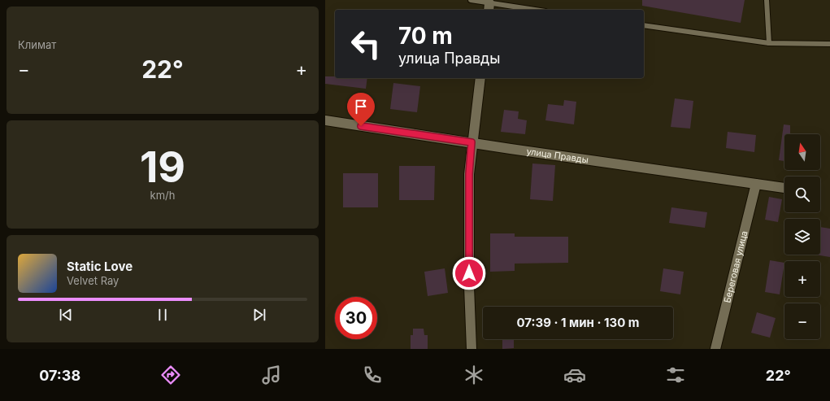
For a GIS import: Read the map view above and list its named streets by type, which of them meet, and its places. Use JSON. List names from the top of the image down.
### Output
{
  "streets": {
    "street": ["улица Правды", "Береговая улица"]
  },
  "crossings": [
    ["улица Правды", "Береговая улица"]
  ],
  "north": "top",
  "page": {
    "tile": [
      "Климат",
      ["19", "km/h"]
    ],
    "turn": ["70 m", "улица Правды"],
    "heat": ["−", "22°", "+"],
    "map_buttons": ["+", "−"],
    "song": ["Static Love", "Velvet Ray"],
    "limit": "30",
    "trip": "07:39 · 1 мин · 130 m",
    "tabs": ["07:38", "22°"]
  }
}
